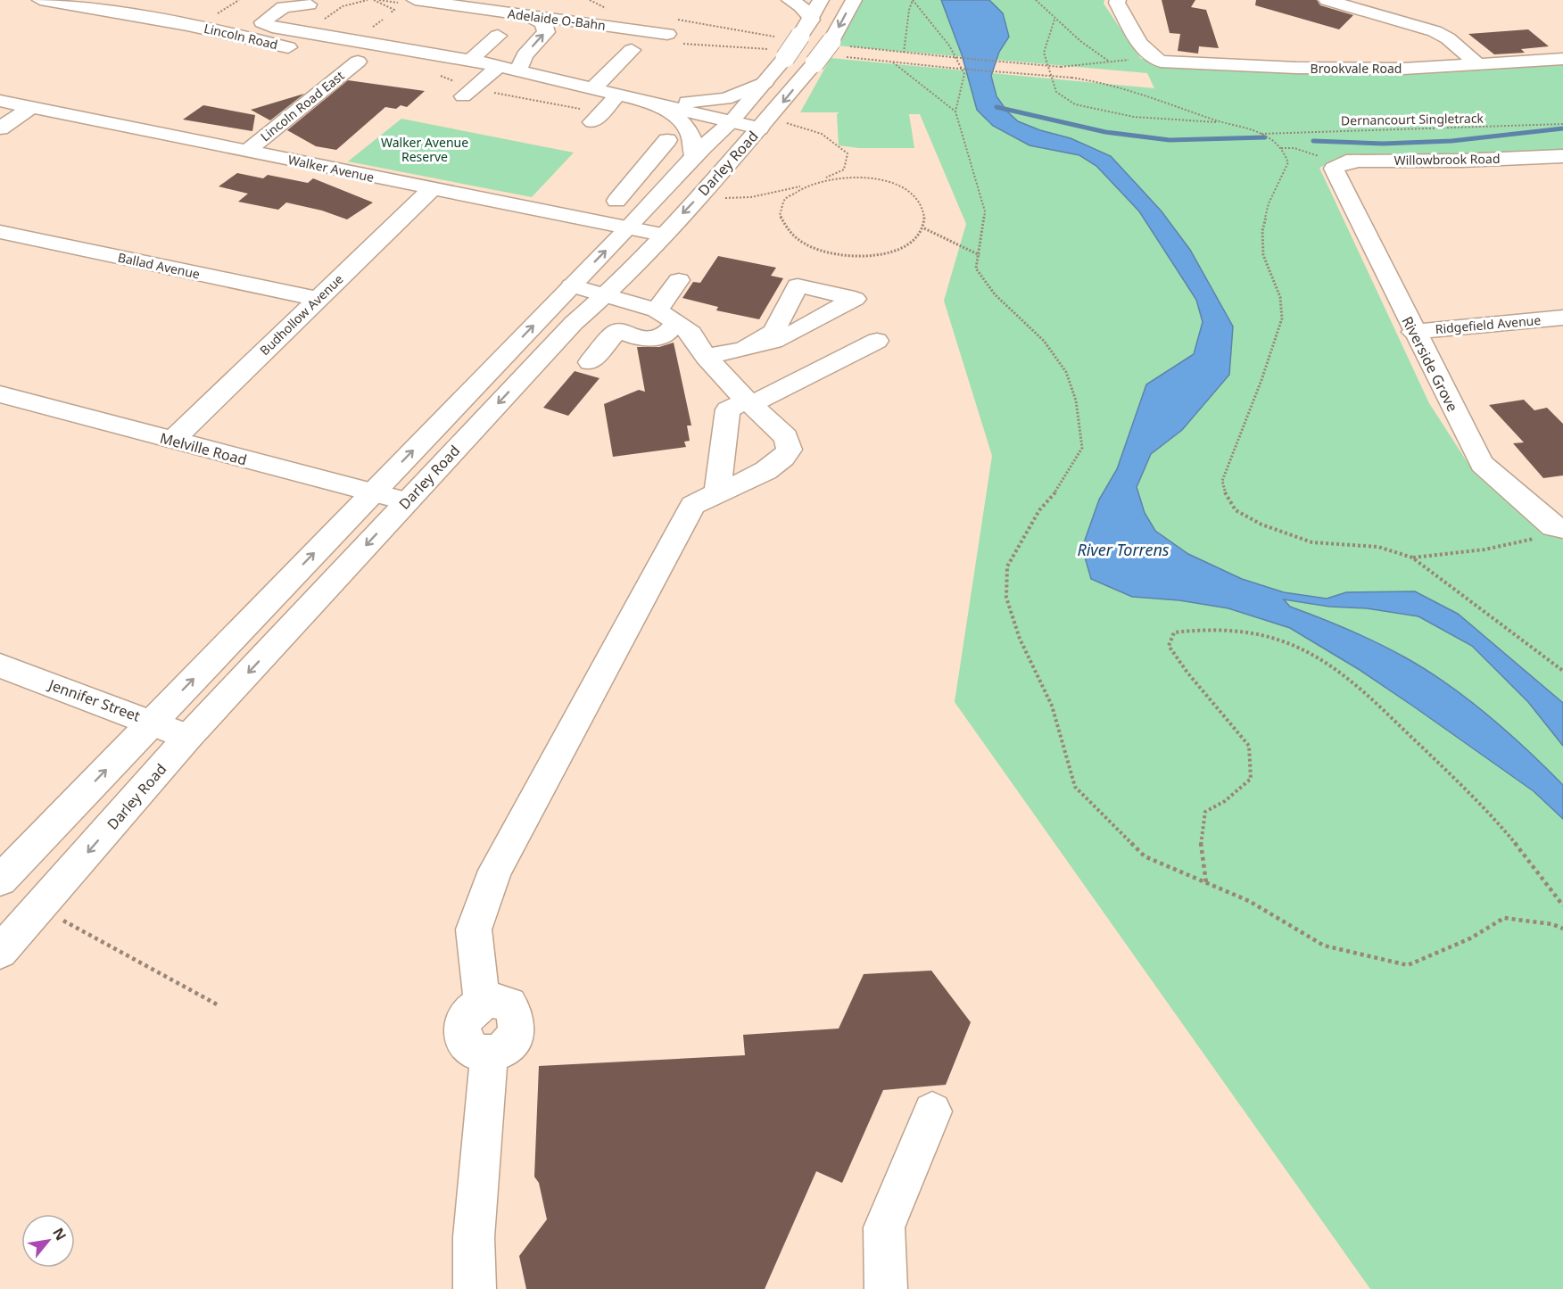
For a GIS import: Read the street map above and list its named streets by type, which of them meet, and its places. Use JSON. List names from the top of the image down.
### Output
{
  "streets": {
    "street": [
      "Adelaide O-Bahn",
      "Lincoln Road",
      "Brookvale Road",
      "Lincoln Road East",
      "Willowbrook Road",
      "Darley Road",
      "Walker Avenue",
      "Ballad Avenue",
      "Budhollow Avenue",
      "Ridgefield Avenue",
      "Riverside Grove",
      "Melville Road",
      "Jennifer Street"
    ],
    "path": ["Dernancourt Singletrack"]
  },
  "crossings": [
    ["Lincoln Road East", "Walker Avenue"],
    ["Willowbrook Road", "Riverside Grove"],
    ["Darley Road", "Walker Avenue"],
    ["Darley Road", "Melville Road"],
    ["Darley Road", "Jennifer Street"],
    ["Walker Avenue", "Budhollow Avenue"],
    ["Ballad Avenue", "Budhollow Avenue"],
    ["Budhollow Avenue", "Melville Road"],
    ["Ridgefield Avenue", "Riverside Grove"]
  ],
  "water": ["River Torrens"],
  "parks": ["Walker Avenue Reserve"],
  "north": "top right"
}
